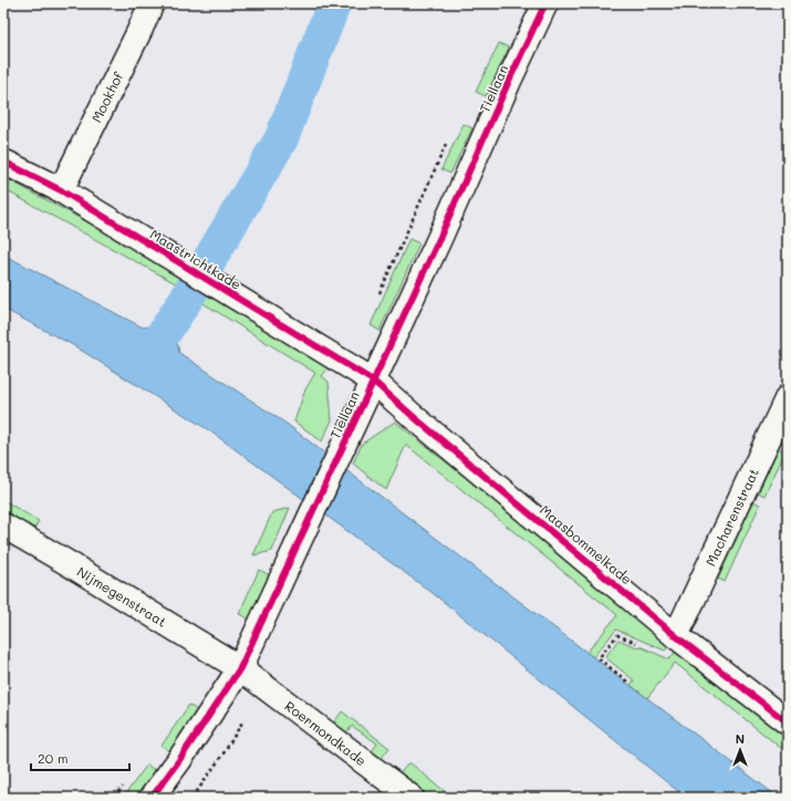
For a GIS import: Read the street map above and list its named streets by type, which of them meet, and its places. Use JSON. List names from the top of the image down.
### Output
{
  "streets": {
    "street": [
      "Tiellaan",
      "Mookhof",
      "Maastrichtkade",
      "Macharenstraat",
      "Maasbommelkade",
      "Nijmegenstraat",
      "Roermondkade"
    ]
  },
  "crossings": [
    ["Tiellaan", "Maastrichtkade"],
    ["Tiellaan", "Maasbommelkade"],
    ["Tiellaan", "Nijmegenstraat"],
    ["Tiellaan", "Roermondkade"],
    ["Mookhof", "Maastrichtkade"],
    ["Maastrichtkade", "Maasbommelkade"],
    ["Macharenstraat", "Maasbommelkade"],
    ["Nijmegenstraat", "Roermondkade"]
  ],
  "scale_bar": "20 m",
  "north": "top"
}
